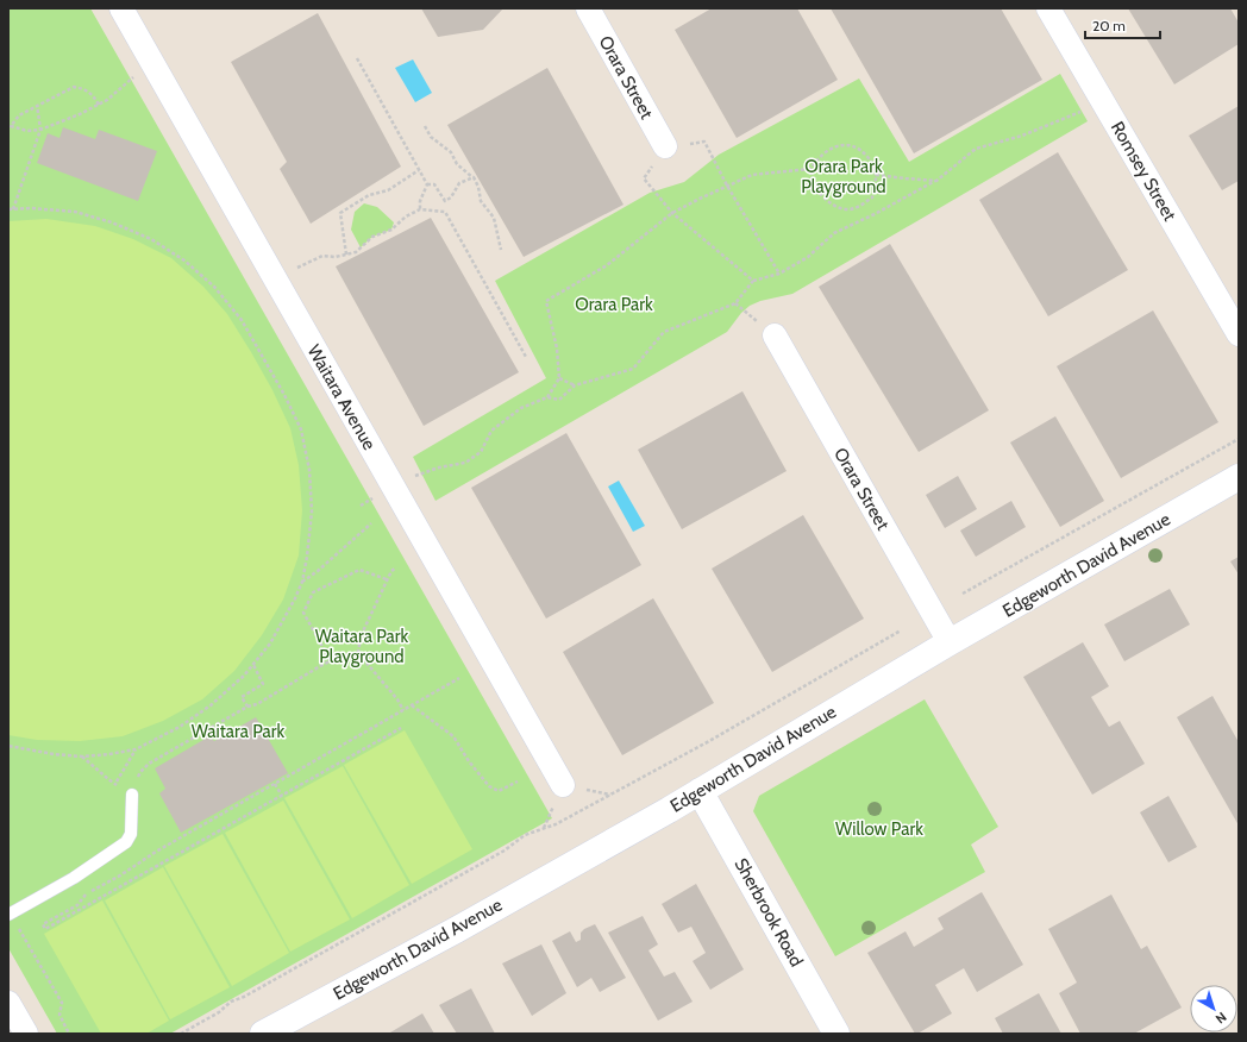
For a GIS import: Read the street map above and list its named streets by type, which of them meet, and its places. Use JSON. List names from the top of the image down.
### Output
{
  "streets": {
    "main road": ["Edgeworth David Avenue", "Sherbrook Road"],
    "street": ["Orara Street", "Romsey Street", "Waitara Avenue"]
  },
  "crossings": [
    ["Orara Street", "Edgeworth David Avenue"],
    ["Edgeworth David Avenue", "Sherbrook Road"]
  ],
  "parks": [
    "Orara Park Playground",
    "Orara Park",
    "Waitara Park Playground",
    "Waitara Park",
    "Willow Park"
  ],
  "scale_bar": "20 m",
  "north": "bottom right"
}
